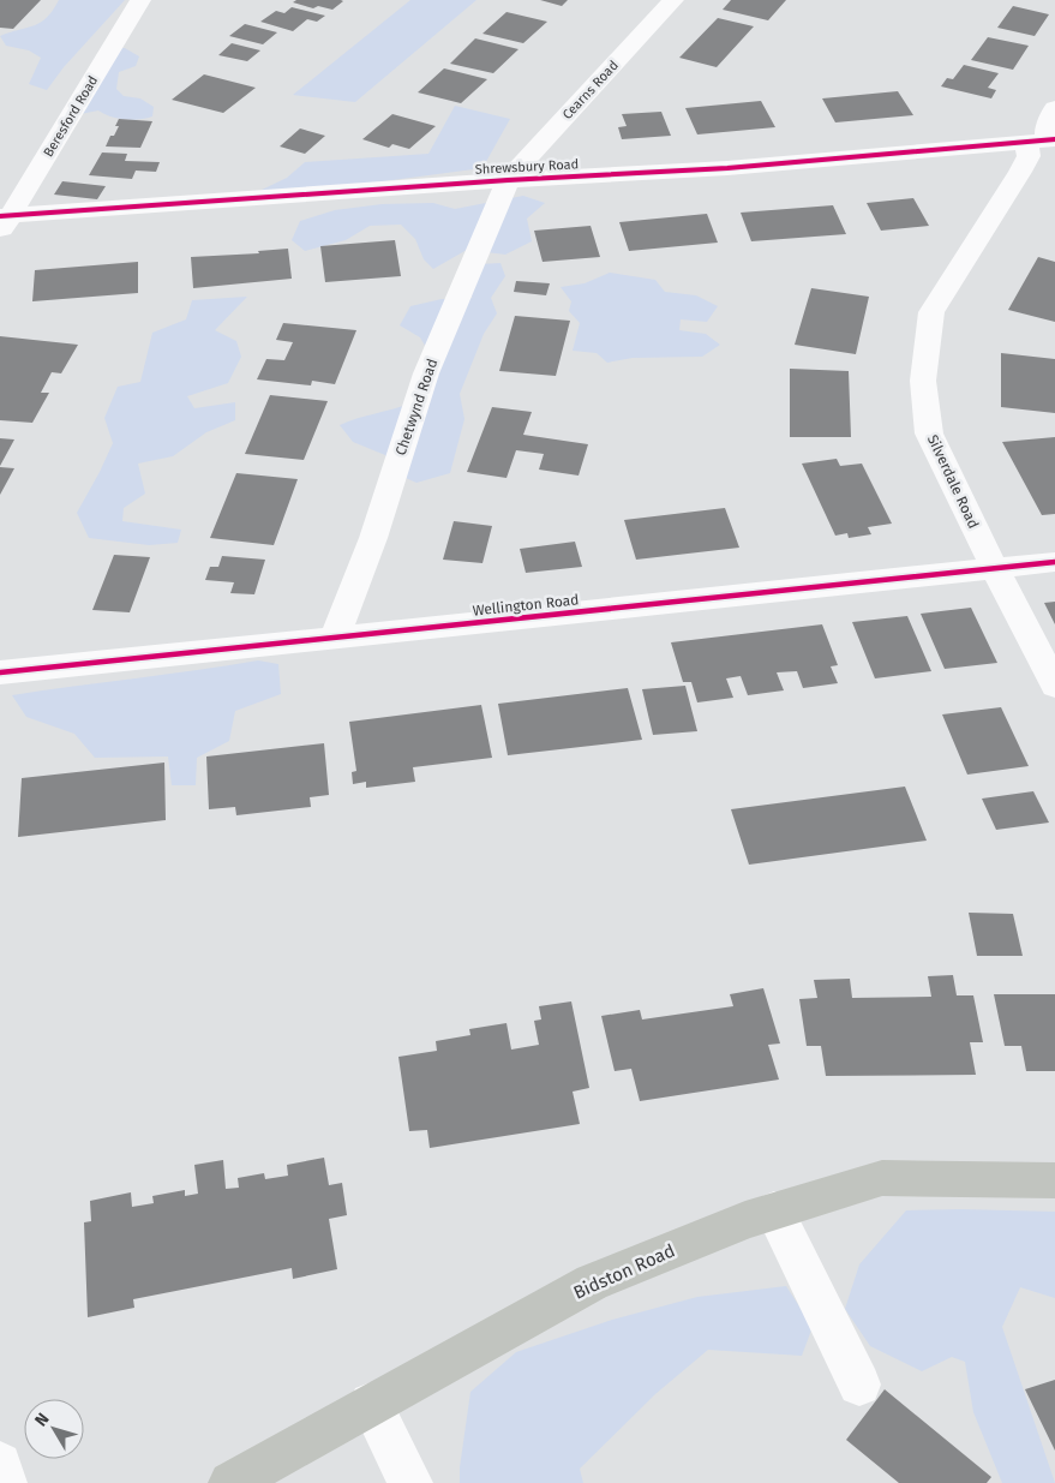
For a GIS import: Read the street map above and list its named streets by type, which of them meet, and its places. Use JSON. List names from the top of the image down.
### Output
{
  "streets": {
    "main road": ["Bidston Road"],
    "street": [
      "Cearns Road",
      "Beresford Road",
      "Shrewsbury Road",
      "Chetwynd Road",
      "Silverdale Road",
      "Wellington Road"
    ]
  },
  "crossings": [
    ["Cearns Road", "Shrewsbury Road"],
    ["Cearns Road", "Chetwynd Road"],
    ["Beresford Road", "Shrewsbury Road"],
    ["Shrewsbury Road", "Chetwynd Road"],
    ["Shrewsbury Road", "Silverdale Road"],
    ["Chetwynd Road", "Wellington Road"],
    ["Silverdale Road", "Wellington Road"]
  ],
  "north": "top left"
}
